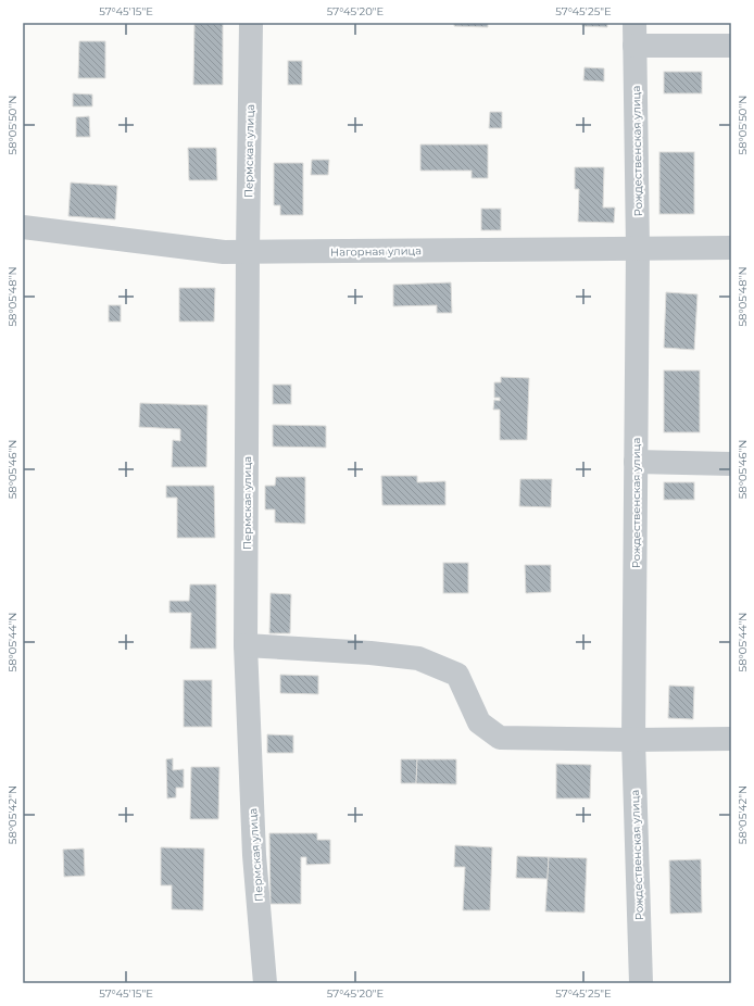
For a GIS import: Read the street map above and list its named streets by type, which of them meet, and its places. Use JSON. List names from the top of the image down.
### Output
{
  "streets": {
    "street": ["Пермская улица", "Рождественская улица", "Нагорная улица"]
  },
  "crossings": [
    ["Пермская улица", "Нагорная улица"],
    ["Рождественская улица", "Нагорная улица"]
  ],
  "coordinates": [
    "57°45'15\"E",
    "57°45'20\"E",
    "57°45'25\"E",
    "58°05'50\"N",
    "58°05'48\"N",
    "58°05'46\"N",
    "58°05'44\"N",
    "58°05'42\"N"
  ]
}
